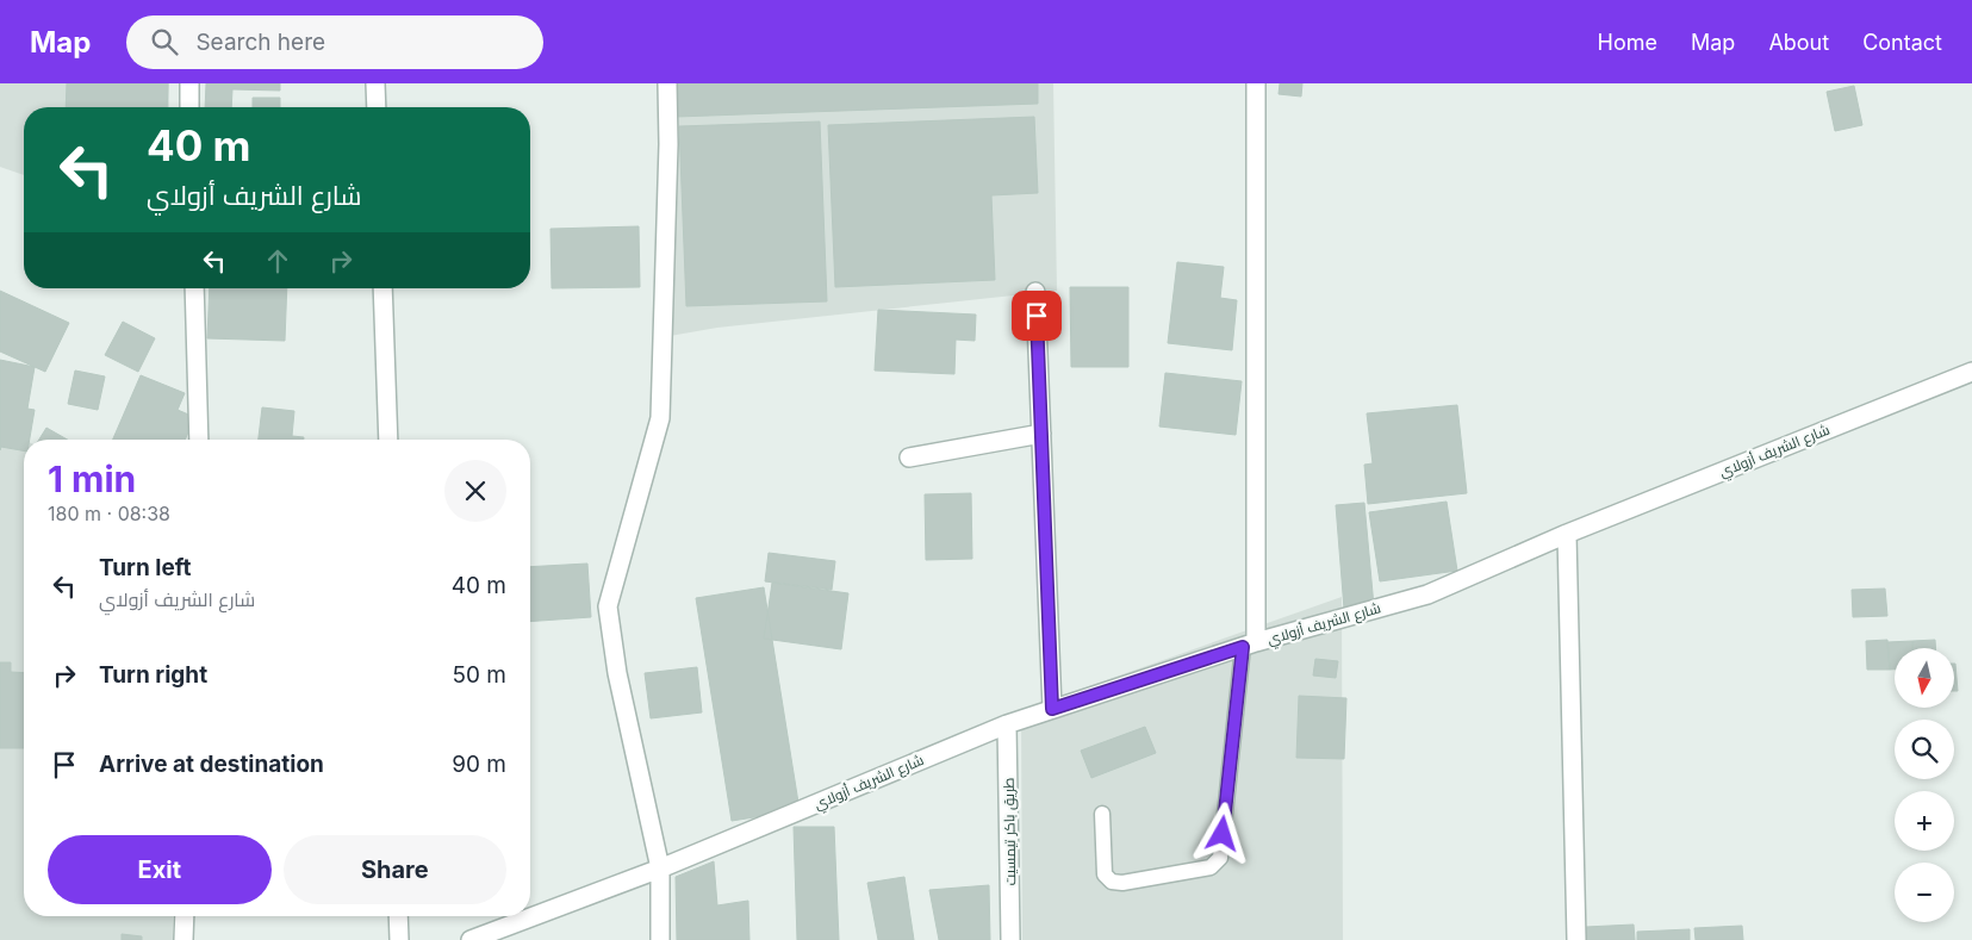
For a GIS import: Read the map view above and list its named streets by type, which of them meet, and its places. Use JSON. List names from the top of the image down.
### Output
{
  "streets": {
    "street": ["شارع الشريف أزولاي", "طريق باكر تيمسيت"]
  },
  "crossings": [
    ["شارع الشريف أزولاي", "طريق باكر تيمسيت"]
  ],
  "north": "bottom",
  "page": {
    "header": "Map",
    "search": "Search here",
    "nav": [
      "Home",
      "Map",
      "About",
      "Contact"
    ],
    "turn": ["40 m", "شارع الشريف أزولاي"],
    "heading": ["1 min", "180 m · 08:38"],
    "list": [
      {
        "name": "Turn left",
        "note": "شارع الشريف أزولاي",
        "value": "40 m"
      },
      {
        "name": "Turn right",
        "value": "50 m"
      },
      {
        "name": "Arrive at destination",
        "value": "90 m"
      }
    ],
    "map_buttons": ["+", "−"],
    "buttons": ["Exit", "Share"]
  }
}
